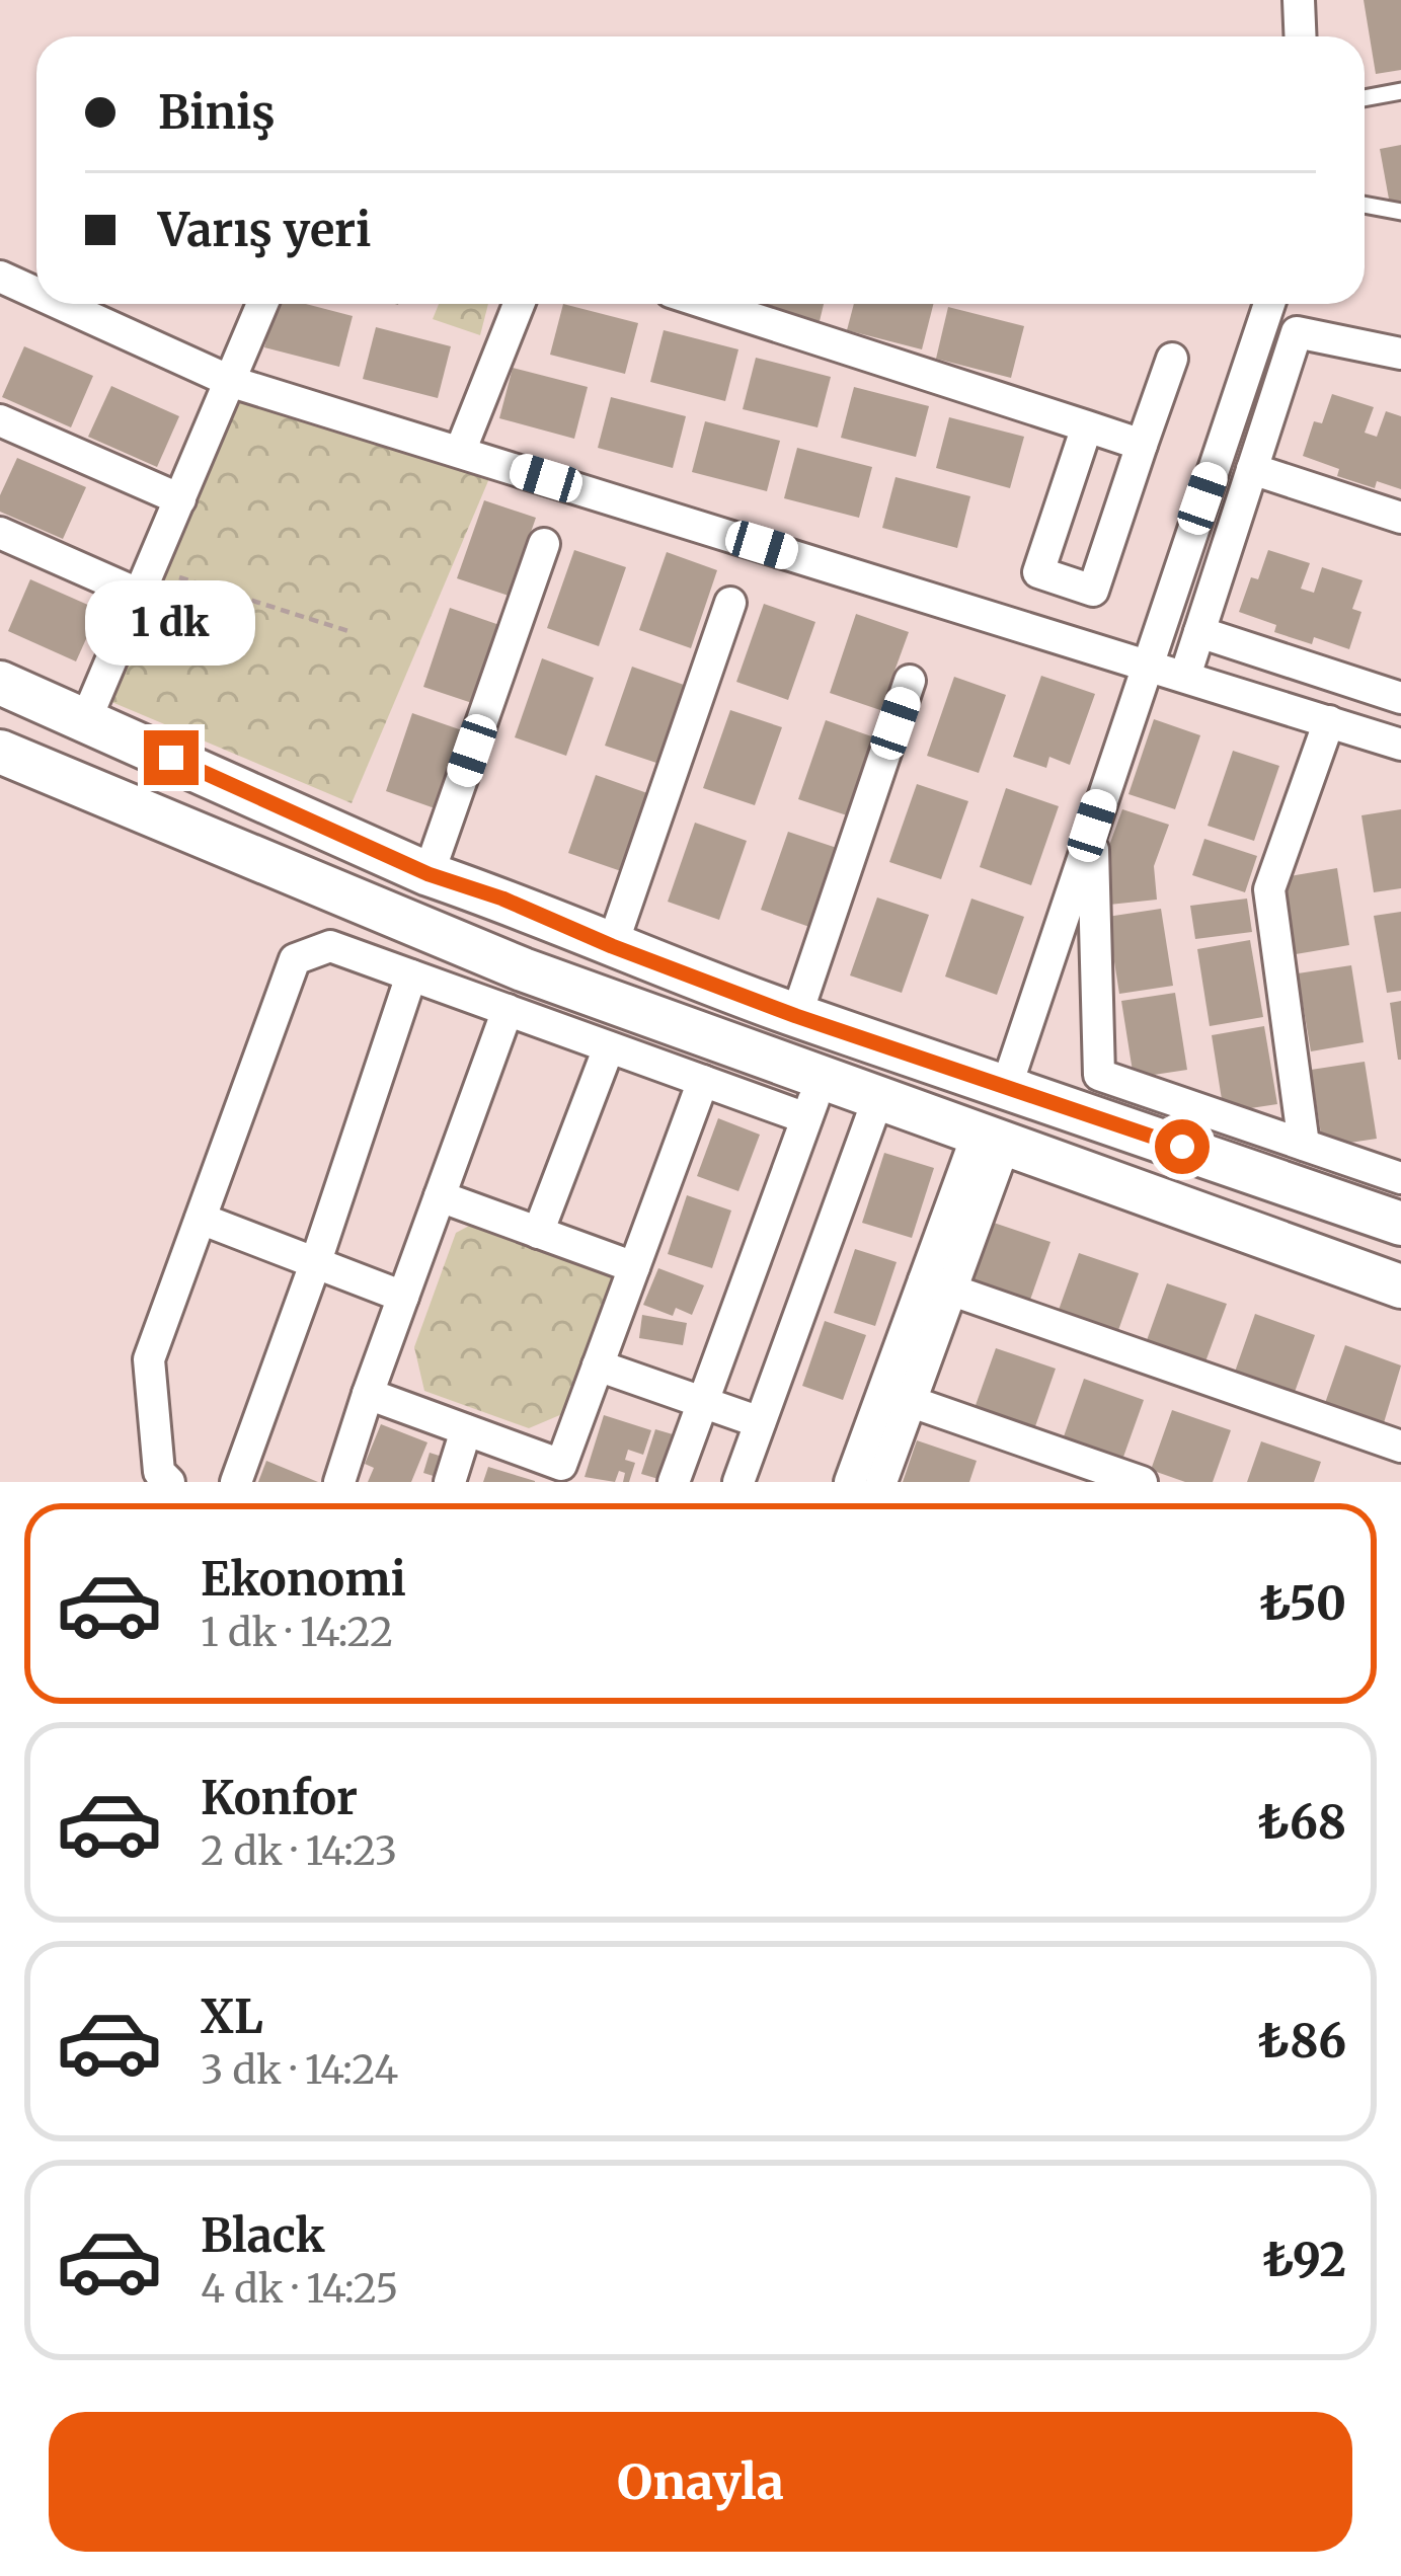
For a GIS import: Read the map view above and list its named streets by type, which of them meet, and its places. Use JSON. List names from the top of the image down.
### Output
{
  "page": {
    "banner": ["Biniş", "Varış yeri"],
    "bubble": "1 dk",
    "list": [
      {
        "name": "Ekonomi",
        "note": "1 dk · 14:22",
        "value": "₺50"
      },
      {
        "name": "Konfor",
        "note": "2 dk · 14:23",
        "value": "₺68"
      },
      {
        "name": "XL",
        "note": "3 dk · 14:24",
        "value": "₺86"
      },
      {
        "name": "Black",
        "note": "4 dk · 14:25",
        "value": "₺92"
      }
    ],
    "buttons": "Onayla"
  }
}
